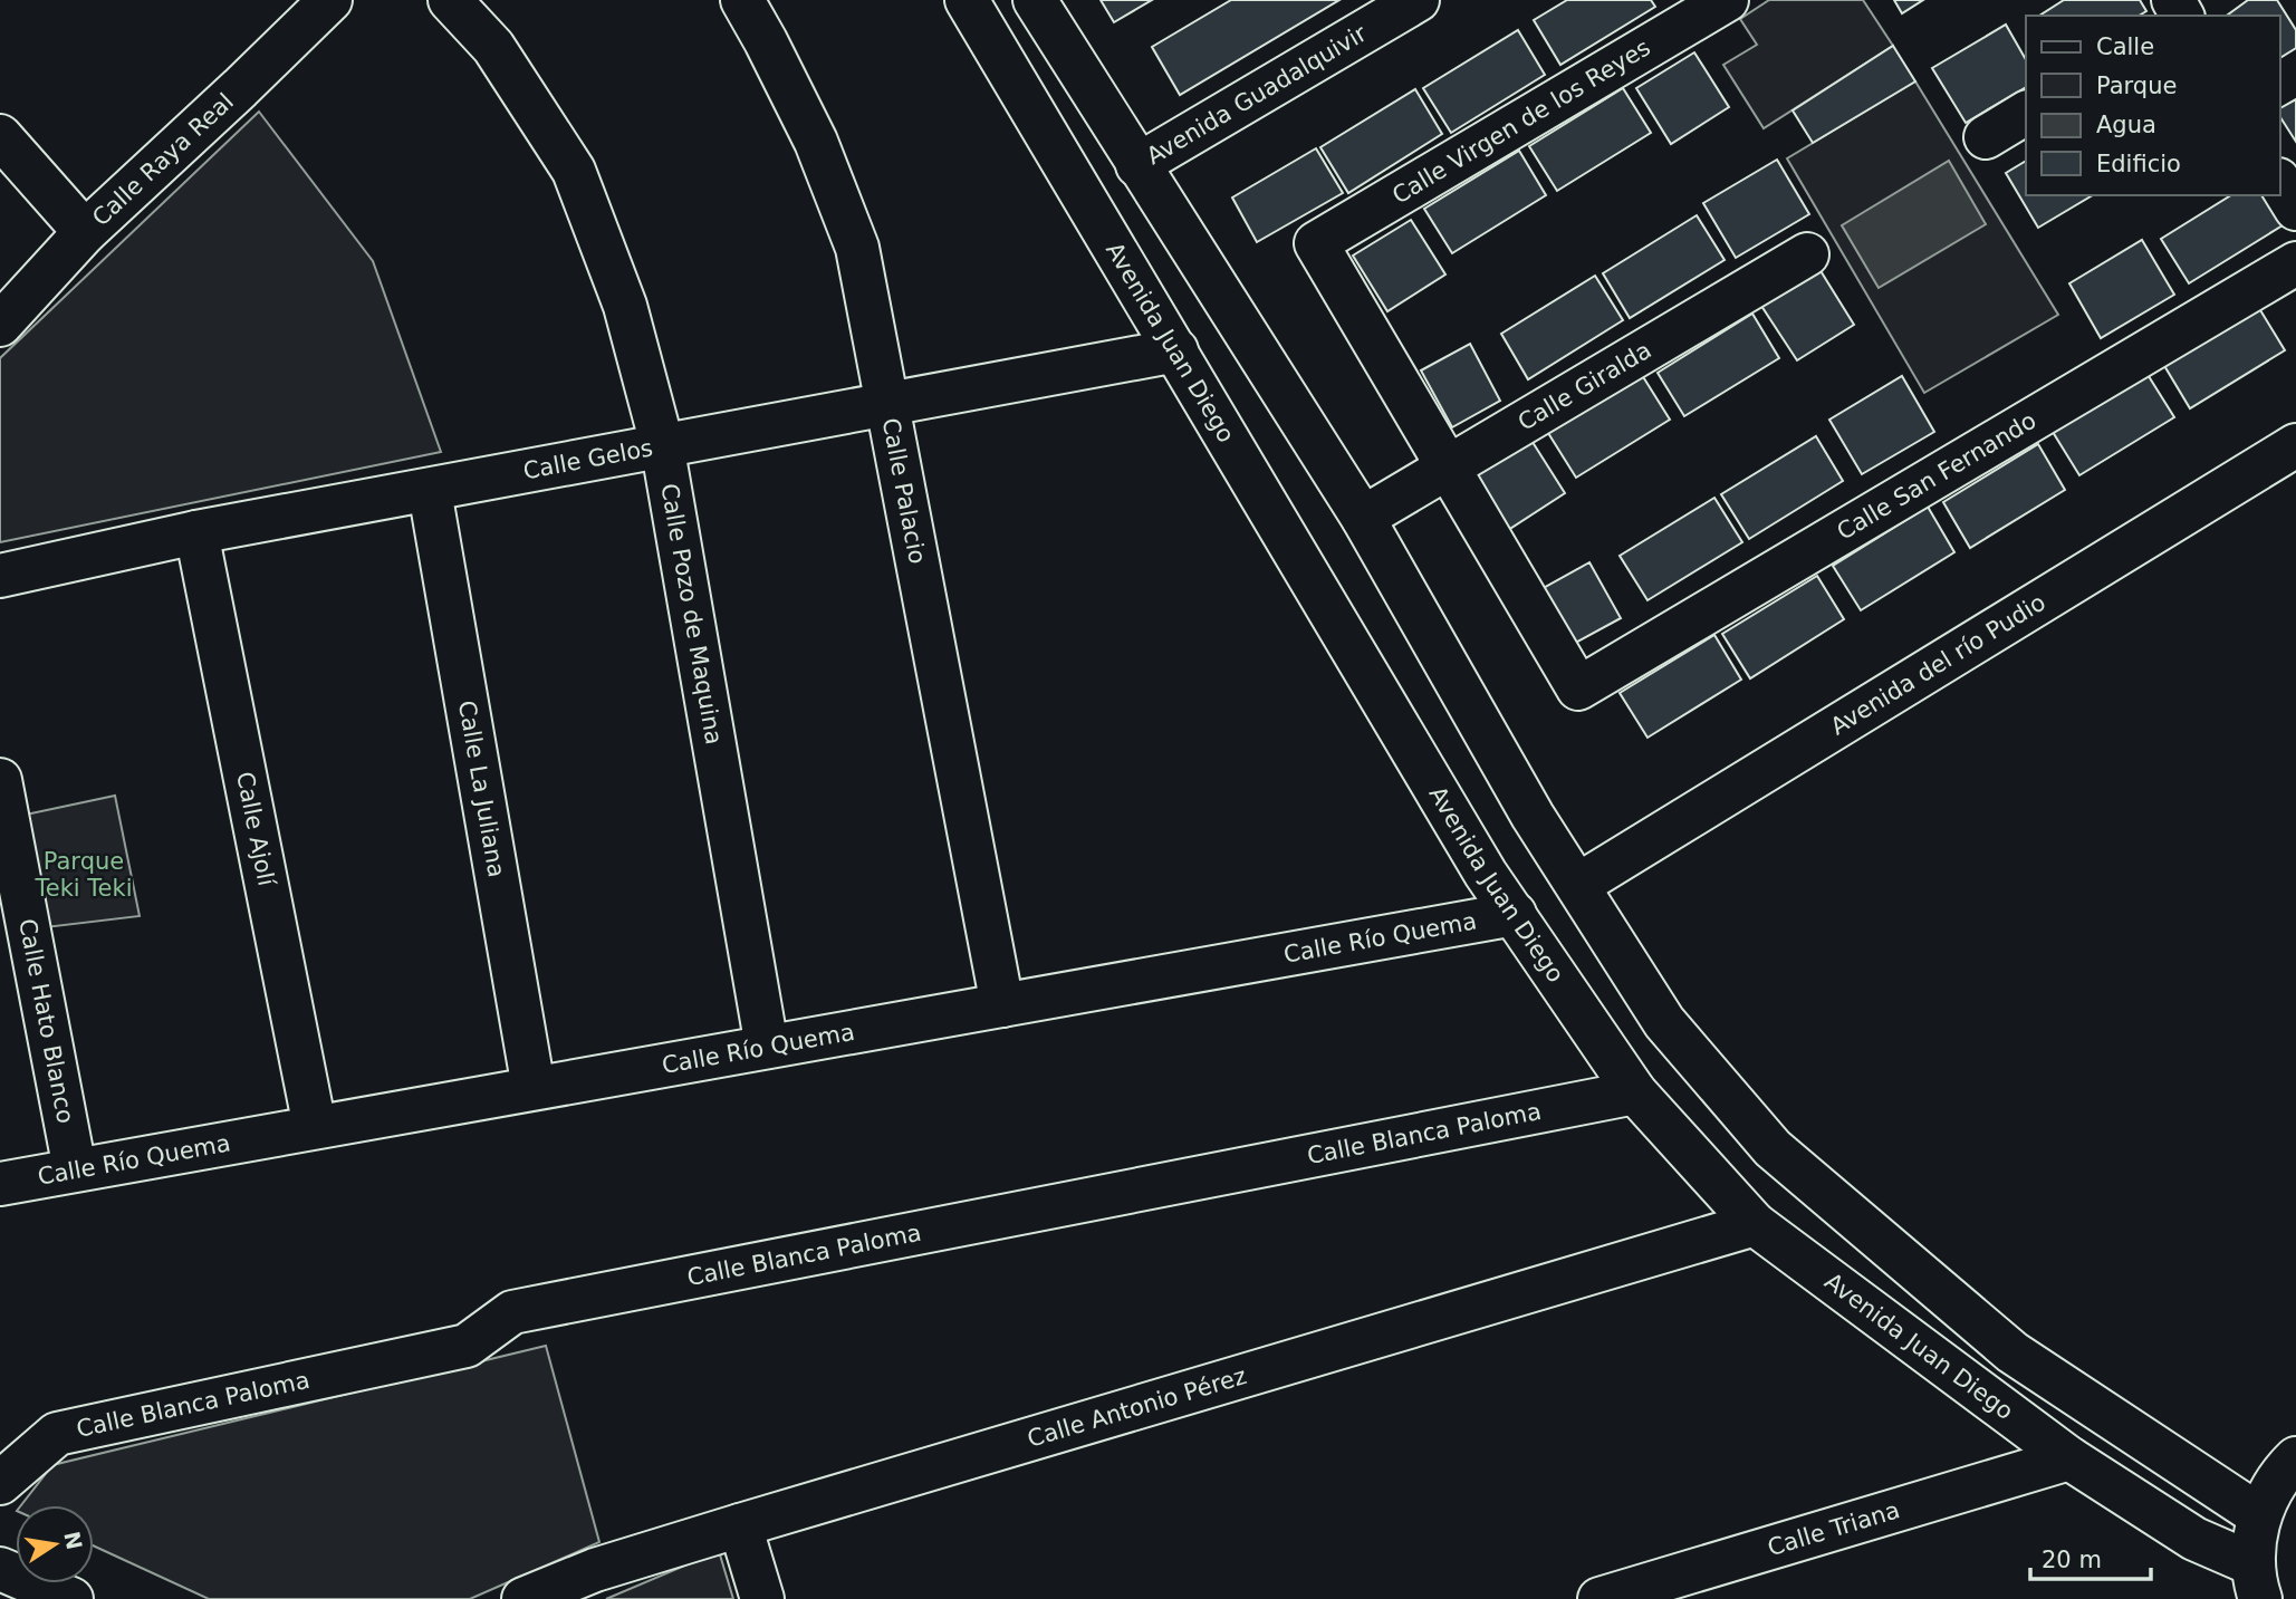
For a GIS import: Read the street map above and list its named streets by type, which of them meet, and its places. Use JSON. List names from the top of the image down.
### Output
{
  "streets": {
    "street": [
      "Avenida Guadalquivir",
      "Calle Virgen de los Reyes",
      "Calle Raya Real",
      "Avenida Juan Diego",
      "Calle Giralda",
      "Calle Gelos",
      "Calle San Fernando",
      "Calle Palacio",
      "Calle Pozo de Maquina",
      "Avenida del río Pudio",
      "Calle La Juliana",
      "Calle Ajolí",
      "Calle Río Quema",
      "Calle Hato Blanco",
      "Calle Blanca Paloma",
      "Calle Antonio Pérez",
      "Calle Triana"
    ]
  },
  "crossings": [
    ["Calle Virgen de los Reyes", "Calle Giralda"],
    ["Calle Virgen de los Reyes", "Calle San Fernando"],
    ["Avenida Juan Diego", "Calle Gelos"],
    ["Avenida Juan Diego", "Calle Río Quema"],
    ["Avenida Juan Diego", "Calle Blanca Paloma"],
    ["Avenida Juan Diego", "Calle Antonio Pérez"],
    ["Avenida Juan Diego", "Calle Triana"],
    ["Calle Giralda", "Calle San Fernando"],
    ["Calle Gelos", "Calle Palacio"],
    ["Calle Gelos", "Calle Pozo de Maquina"],
    ["Calle Gelos", "Calle La Juliana"],
    ["Calle Gelos", "Calle Ajolí"],
    ["Calle Palacio", "Calle Río Quema"],
    ["Calle Pozo de Maquina", "Calle Río Quema"],
    ["Calle La Juliana", "Calle Río Quema"],
    ["Calle Ajolí", "Calle Río Quema"],
    ["Calle Río Quema", "Calle Hato Blanco"]
  ],
  "parks": ["Parque Teki Teki"],
  "legend": [
    "Calle",
    "Parque",
    "Agua",
    "Edificio"
  ],
  "scale_bar": "20 m",
  "north": "right"
}
